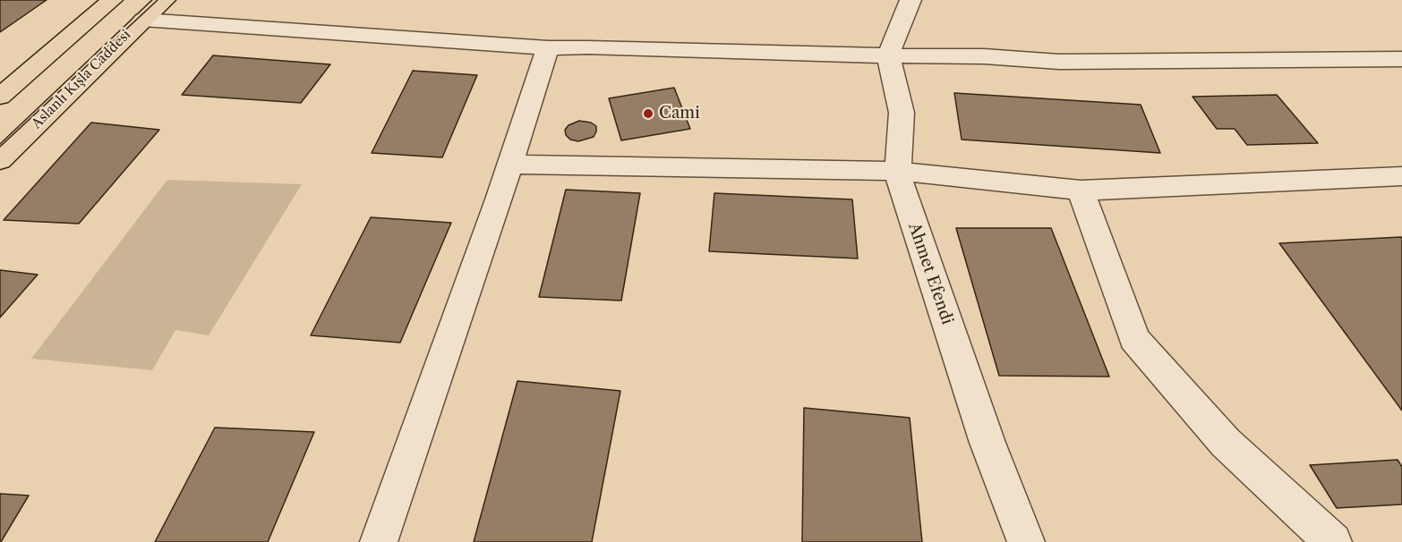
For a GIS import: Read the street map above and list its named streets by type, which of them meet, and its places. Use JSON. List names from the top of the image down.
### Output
{
  "streets": {
    "main road": ["Aslanlı Kışla Caddesi"],
    "street": ["Ahmet Efendi"]
  },
  "places": ["Cami"]
}
